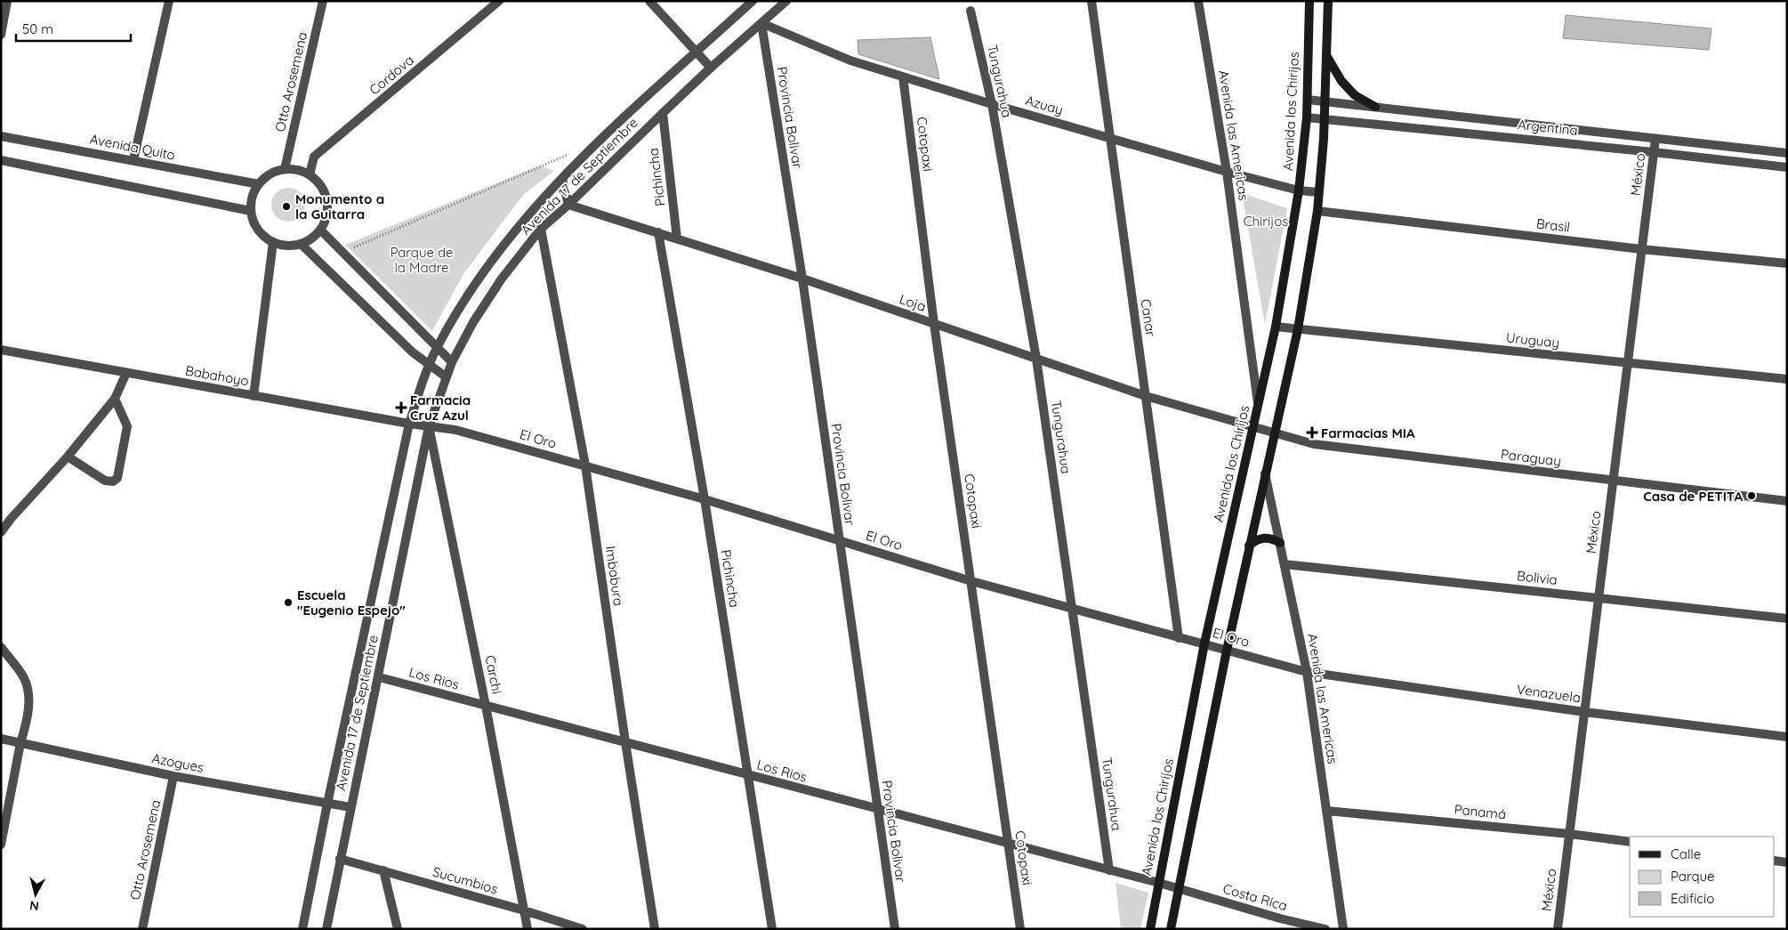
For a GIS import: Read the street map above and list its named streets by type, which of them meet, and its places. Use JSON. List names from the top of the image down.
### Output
{
  "streets": {
    "main road": ["Avenida los Chirijos"],
    "street": [
      "Cordova",
      "Tungurahua",
      "Otto Arosemena",
      "Azuay",
      "Provincia Bolivar",
      "Argentina",
      "Avenida las Americas",
      "Cotopaxi",
      "Avenida Quito",
      "México",
      "Avenida 17 de Septiembre",
      "Pichincha",
      "Brasil",
      "Loja",
      "Canar",
      "Uruguay",
      "Babahoyo",
      "El Oro",
      "Paraguay",
      "Imbabura",
      "Bolivia",
      "Carchi",
      "Los Rios",
      "Venazuela",
      "Azogues",
      "Panamá",
      "Sucumbios",
      "Costa Rica"
    ]
  },
  "crossings": [
    ["Cordova", "Otto Arosemena"],
    ["Cordova", "Avenida Quito"],
    ["Tungurahua", "Azuay"],
    ["Tungurahua", "Loja"],
    ["Tungurahua", "El Oro"],
    ["Tungurahua", "Los Rios"],
    ["Otto Arosemena", "Avenida Quito"],
    ["Otto Arosemena", "Azogues"],
    ["Azuay", "Avenida los Chirijos"],
    ["Azuay", "Provincia Bolivar"],
    ["Azuay", "Avenida las Americas"],
    ["Azuay", "Cotopaxi"],
    ["Azuay", "Avenida 17 de Septiembre"],
    ["Azuay", "Canar"],
    ["Avenida los Chirijos", "Argentina"],
    ["Avenida los Chirijos", "Avenida las Americas"],
    ["Avenida los Chirijos", "Loja"],
    ["Avenida los Chirijos", "Uruguay"],
    ["Avenida los Chirijos", "El Oro"],
    ["Avenida los Chirijos", "Los Rios"],
    ["Provincia Bolivar", "Avenida 17 de Septiembre"],
    ["Provincia Bolivar", "Loja"],
    ["Provincia Bolivar", "El Oro"],
    ["Provincia Bolivar", "Los Rios"],
    ["Argentina", "México"],
    ["Avenida las Americas", "El Oro"],
    ["Avenida las Americas", "Bolivia"],
    ["Avenida las Americas", "Venazuela"],
    ["Avenida las Americas", "Panamá"],
    ["Cotopaxi", "Loja"],
    ["Cotopaxi", "El Oro"],
    ["Cotopaxi", "Los Rios"],
    ["México", "Brasil"],
    ["México", "Uruguay"],
    ["México", "Paraguay"],
    ["México", "Bolivia"],
    ["México", "Venazuela"],
    ["México", "Panamá"],
    ["Avenida 17 de Septiembre", "Pichincha"],
    ["Avenida 17 de Septiembre", "Loja"],
    ["Avenida 17 de Septiembre", "Babahoyo"],
    ["Avenida 17 de Septiembre", "El Oro"],
    ["Avenida 17 de Septiembre", "Imbabura"],
    ["Avenida 17 de Septiembre", "Carchi"],
    ["Avenida 17 de Septiembre", "Los Rios"],
    ["Avenida 17 de Septiembre", "Azogues"],
    ["Avenida 17 de Septiembre", "Sucumbios"],
    ["Pichincha", "Loja"],
    ["Pichincha", "El Oro"],
    ["Pichincha", "Los Rios"],
    ["Loja", "Canar"],
    ["Loja", "Paraguay"],
    ["Canar", "El Oro"],
    ["Babahoyo", "El Oro"],
    ["Babahoyo", "Carchi"],
    ["El Oro", "Imbabura"],
    ["El Oro", "Carchi"],
    ["El Oro", "Venazuela"],
    ["Imbabura", "Los Rios"],
    ["Carchi", "Los Rios"],
    ["Carchi", "Sucumbios"],
    ["Los Rios", "Costa Rica"]
  ],
  "parks": ["Chirijos", "Parque de la Madre"],
  "places": {
    "other": ["Monumento a la Guitarra", "Casa de PETITA", "Escuela \"Eugenio Espejo\""],
    "health": ["Farmacia Cruz Azul", "Farmacias MIA"]
  },
  "legend": ["Calle", "Parque", "Edificio"],
  "scale_bar": "50 m",
  "north": "bottom"
}
